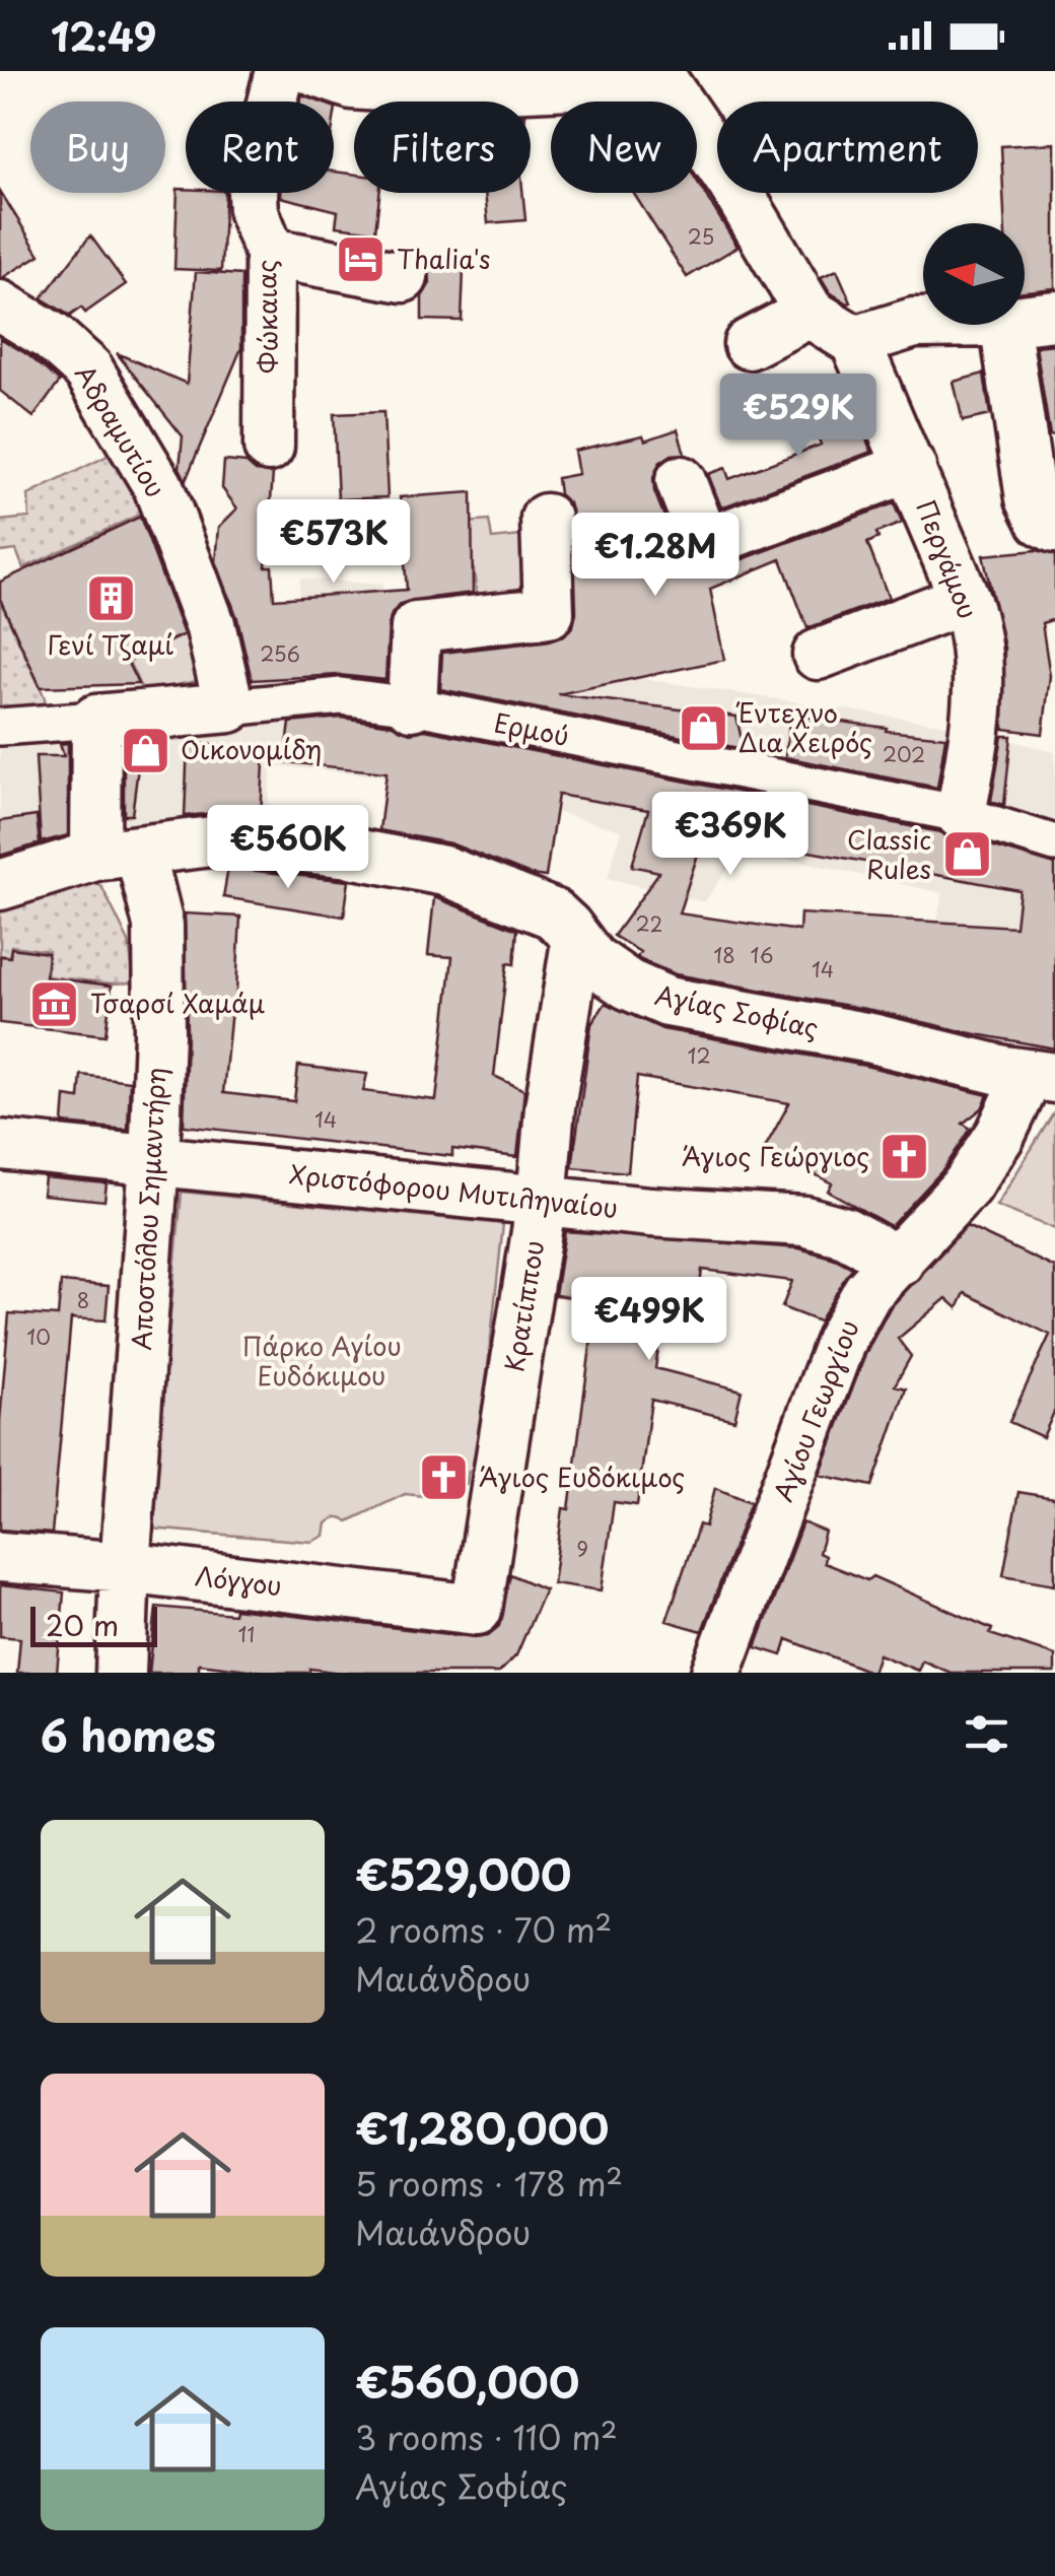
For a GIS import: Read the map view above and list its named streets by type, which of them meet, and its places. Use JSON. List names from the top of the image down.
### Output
{
  "streets": {
    "street": [
      "Φώκαιας",
      "Αδραμυτίου",
      "Περγάμου",
      "Ερμού",
      "Αγίας Σοφίας",
      "Χριστόφορου Μυτιληναίου",
      "Αποστόλου Σημαντήρη",
      "Κρατίππου",
      "Αγίου Γεωργίου",
      "Λόγγου"
    ]
  },
  "crossings": [
    ["Αδραμυτίου", "Ερμού"],
    ["Περγάμου", "Ερμού"],
    ["Ερμού", "Αποστόλου Σημαντήρη"],
    ["Αγίας Σοφίας", "Αποστόλου Σημαντήρη"],
    ["Αγίας Σοφίας", "Κρατίππου"],
    ["Αγίας Σοφίας", "Αγίου Γεωργίου"],
    ["Χριστόφορου Μυτιληναίου", "Αποστόλου Σημαντήρη"],
    ["Χριστόφορου Μυτιληναίου", "Κρατίππου"],
    ["Χριστόφορου Μυτιληναίου", "Αγίου Γεωργίου"],
    ["Αποστόλου Σημαντήρη", "Λόγγου"],
    ["Κρατίππου", "Λόγγου"]
  ],
  "parks": ["Πάρκο Αγίου Ευδόκιμου"],
  "places": {
    "hotel": ["Thalia's"],
    "building": ["Γενί Τζαμί"],
    "shop": ["Έντεχνο Δια Χειρός", "Οικονομίδη", "Classic Rules"],
    "museum": ["Τσαρσί Χαμάμ"],
    "church": ["Άγιος Γεώργιος", "Άγιος Ευδόκιμος"]
  },
  "house_numbers": [
    "25",
    "256",
    "202",
    "22",
    "18",
    "16",
    "14",
    "12",
    "14",
    "8",
    "10",
    "9",
    "11"
  ],
  "scale_bar": "20 m",
  "north": "left",
  "page": {
    "status": "12:49",
    "chip": [
      "Buy",
      "Rent",
      "Filters",
      "New",
      "Apartment"
    ],
    "price": [
      "€529K",
      "€573K",
      "€1.28M",
      "€369K",
      "€560K",
      "€499K"
    ],
    "scale": "20 m",
    "heading": "6 homes",
    "list": [
      {
        "name": "€529,000",
        "note": "2 rooms · 70 m² · Μαιάνδρου"
      },
      {
        "name": "€1,280,000",
        "note": "5 rooms · 178 m² · Μαιάνδρου"
      },
      {
        "name": "€560,000",
        "note": "3 rooms · 110 m² · Αγίας Σοφίας"
      }
    ]
  }
}
